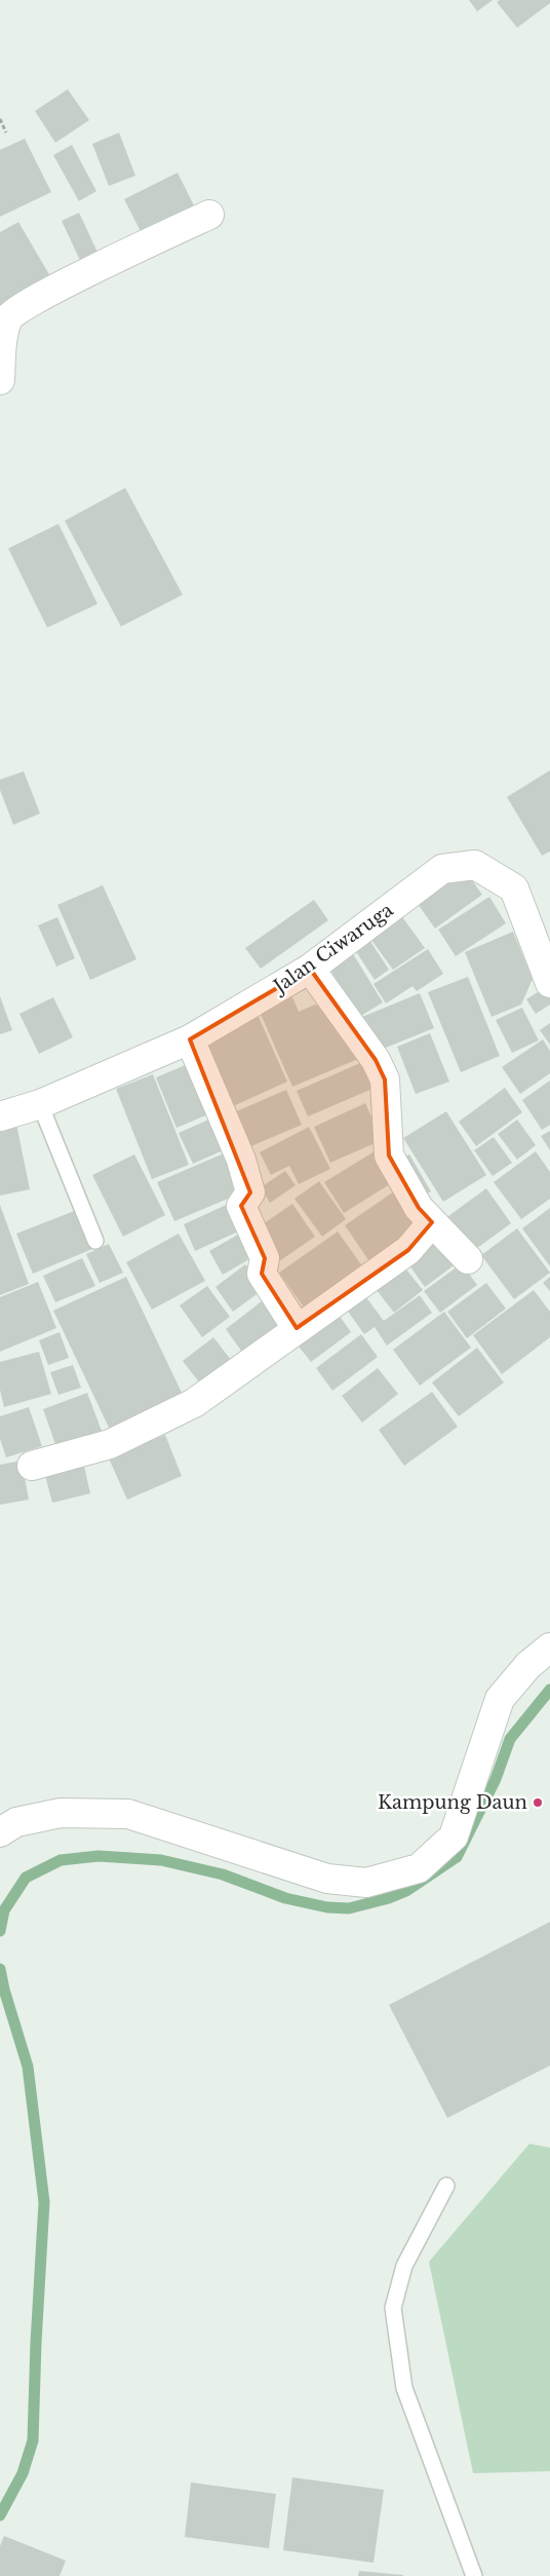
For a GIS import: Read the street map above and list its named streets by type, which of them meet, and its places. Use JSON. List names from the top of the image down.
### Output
{
  "streets": {
    "street": ["Jalan Ciwaruga"]
  },
  "places": ["Kampung Daun"]
}
